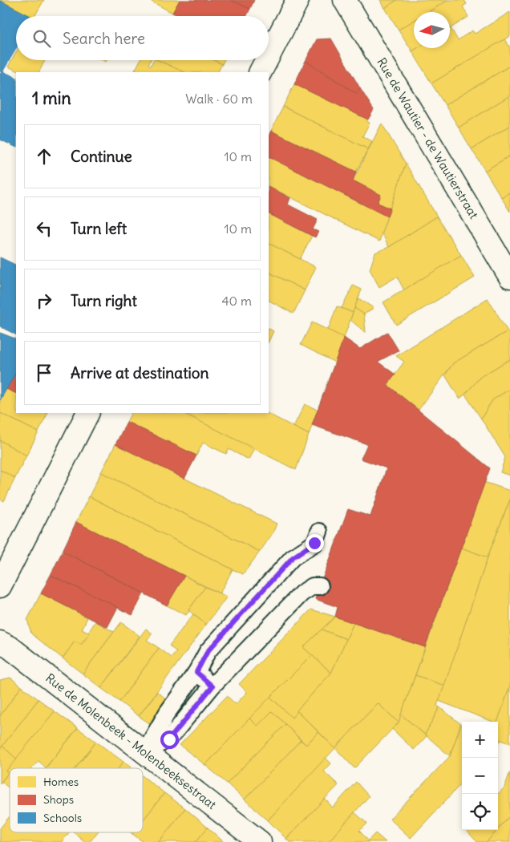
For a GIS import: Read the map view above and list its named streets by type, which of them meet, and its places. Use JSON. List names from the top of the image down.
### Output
{
  "streets": {
    "street": ["Rue de Wautier - de Wautierstraat", "Rue de Molenbeek - Molenbeeksestraat"]
  },
  "legend": ["Homes", "Shops", "Schools"],
  "north": "left",
  "page": {
    "search": "Search here",
    "heading": ["1 min", "Walk · 60 m"],
    "list": [
      ["Continue", "10 m"],
      ["Turn left", "10 m"],
      ["Turn right", "40 m"],
      "Arrive at destination"
    ],
    "map_buttons": ["+", "−"]
  }
}
